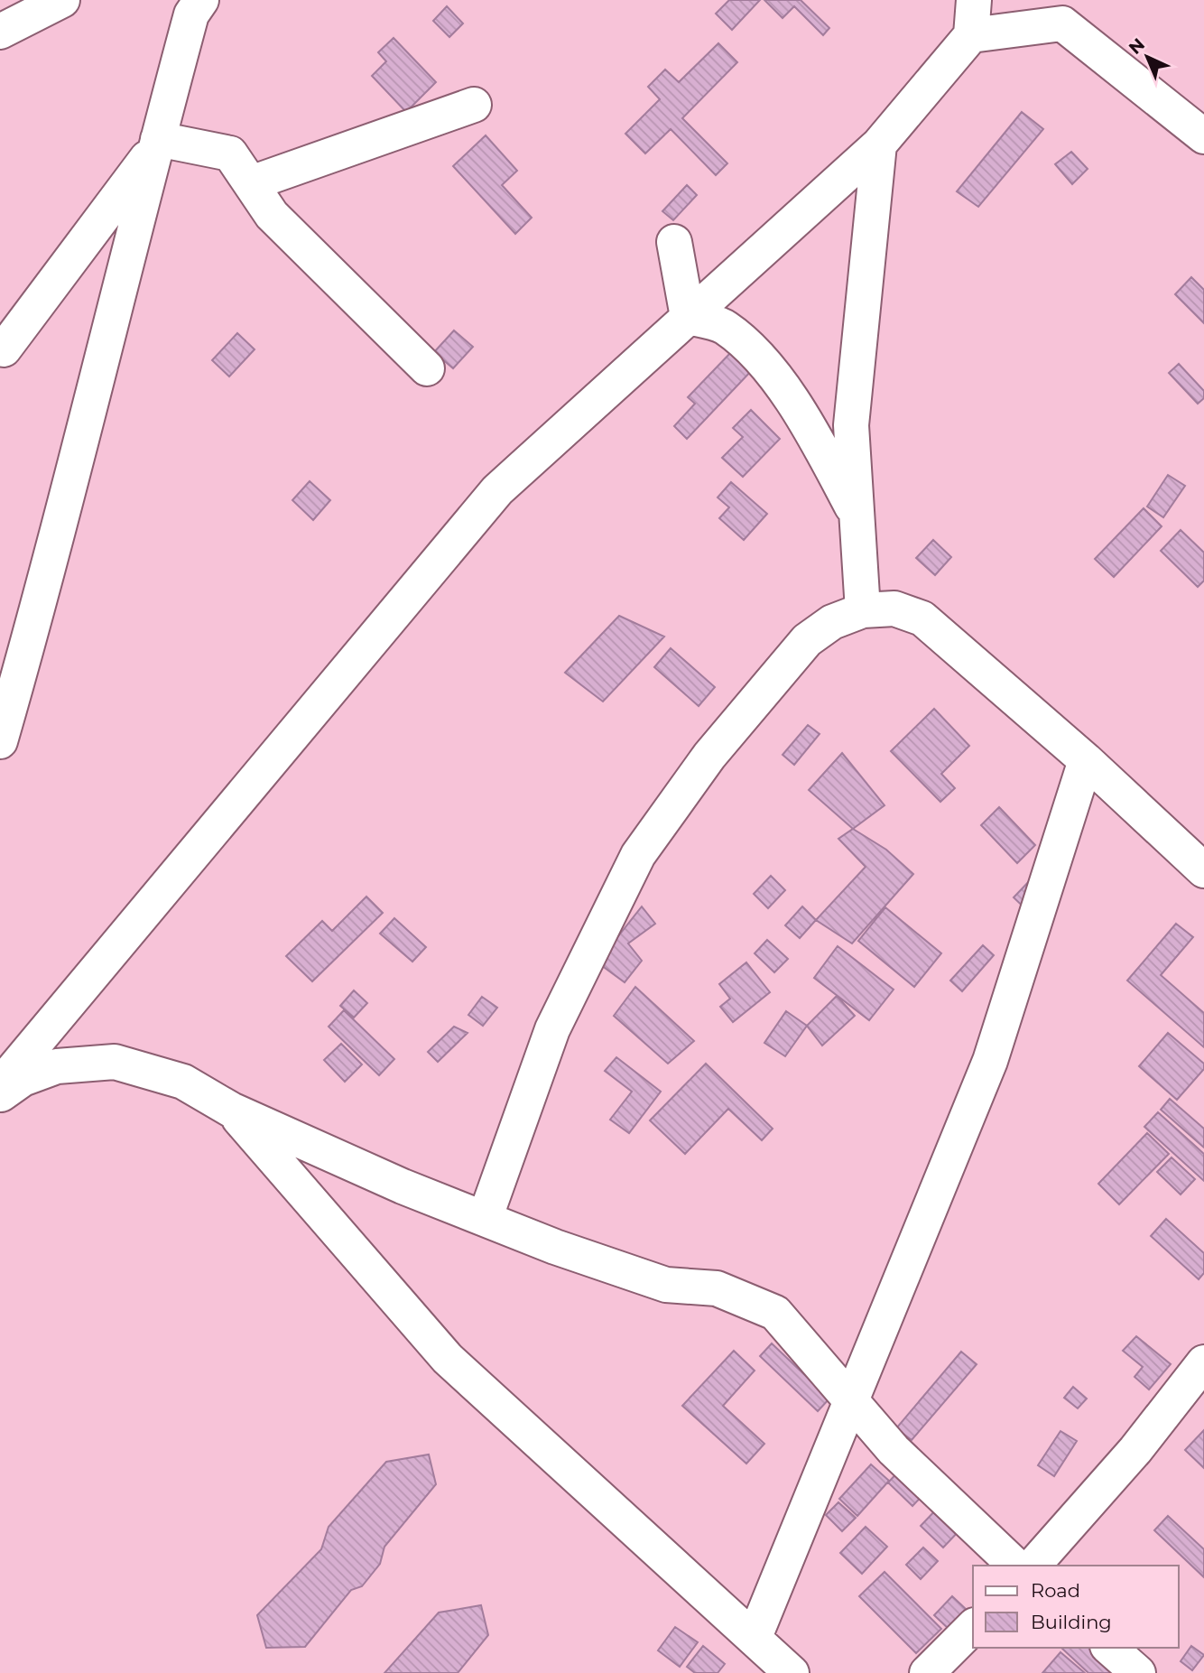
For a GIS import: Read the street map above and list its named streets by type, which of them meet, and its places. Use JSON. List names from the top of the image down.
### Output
{
  "legend": ["Road", "Building"],
  "north": "top left"
}
